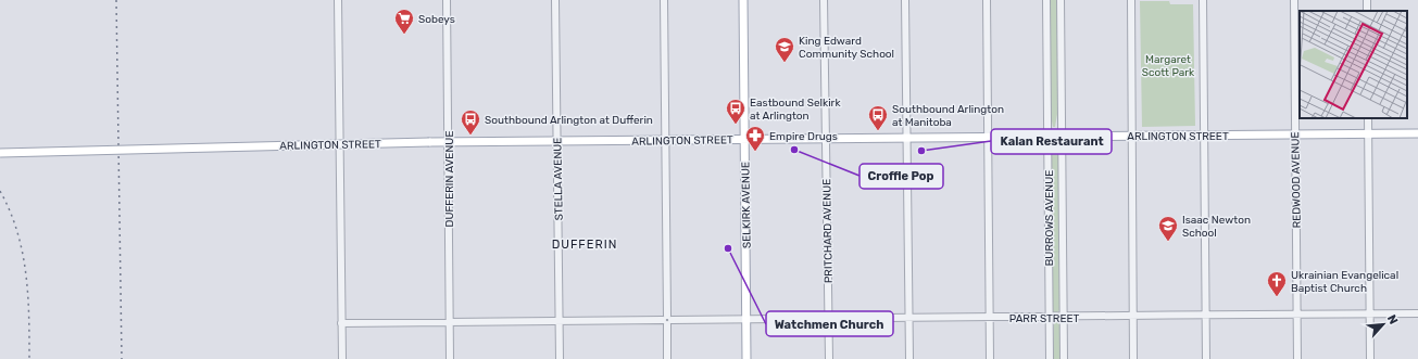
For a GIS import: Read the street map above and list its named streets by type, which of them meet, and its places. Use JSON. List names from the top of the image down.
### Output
{
  "streets": {
    "main road": ["ARLINGTON STREET", "SELKIRK AVENUE"],
    "street": [
      "DUFFERIN AVENUE",
      "STELLA AVENUE",
      "REDWOOD AVENUE",
      "BURROWS AVENUE",
      "PRITCHARD AVENUE",
      "PARR STREET"
    ]
  },
  "crossings": [
    ["ARLINGTON STREET", "DUFFERIN AVENUE"],
    ["ARLINGTON STREET", "STELLA AVENUE"],
    ["ARLINGTON STREET", "REDWOOD AVENUE"],
    ["ARLINGTON STREET", "SELKIRK AVENUE"],
    ["ARLINGTON STREET", "BURROWS AVENUE"],
    ["ARLINGTON STREET", "PRITCHARD AVENUE"],
    ["DUFFERIN AVENUE", "PARR STREET"],
    ["STELLA AVENUE", "PARR STREET"],
    ["REDWOOD AVENUE", "PARR STREET"],
    ["SELKIRK AVENUE", "PARR STREET"],
    ["BURROWS AVENUE", "PARR STREET"],
    ["PRITCHARD AVENUE", "PARR STREET"]
  ],
  "districts": ["DUFFERIN"],
  "parks": ["Margaret Scott Park"],
  "places": {
    "supermarket": ["Sobeys"],
    "school or university": ["King Edward Community School", "Isaac Newton School"],
    "bus stop": ["Eastbound Selkirk at Arlington", "Southbound Arlington at Manitoba", "Southbound Arlington at Dufferin"],
    "other": ["Croffle Pop", "Kalan Restaurant", "Watchmen Church"],
    "pharmacy": ["Empire Drugs"],
    "church": ["Ukrainian Evangelical Baptist Church"]
  },
  "north": "top right"
}
